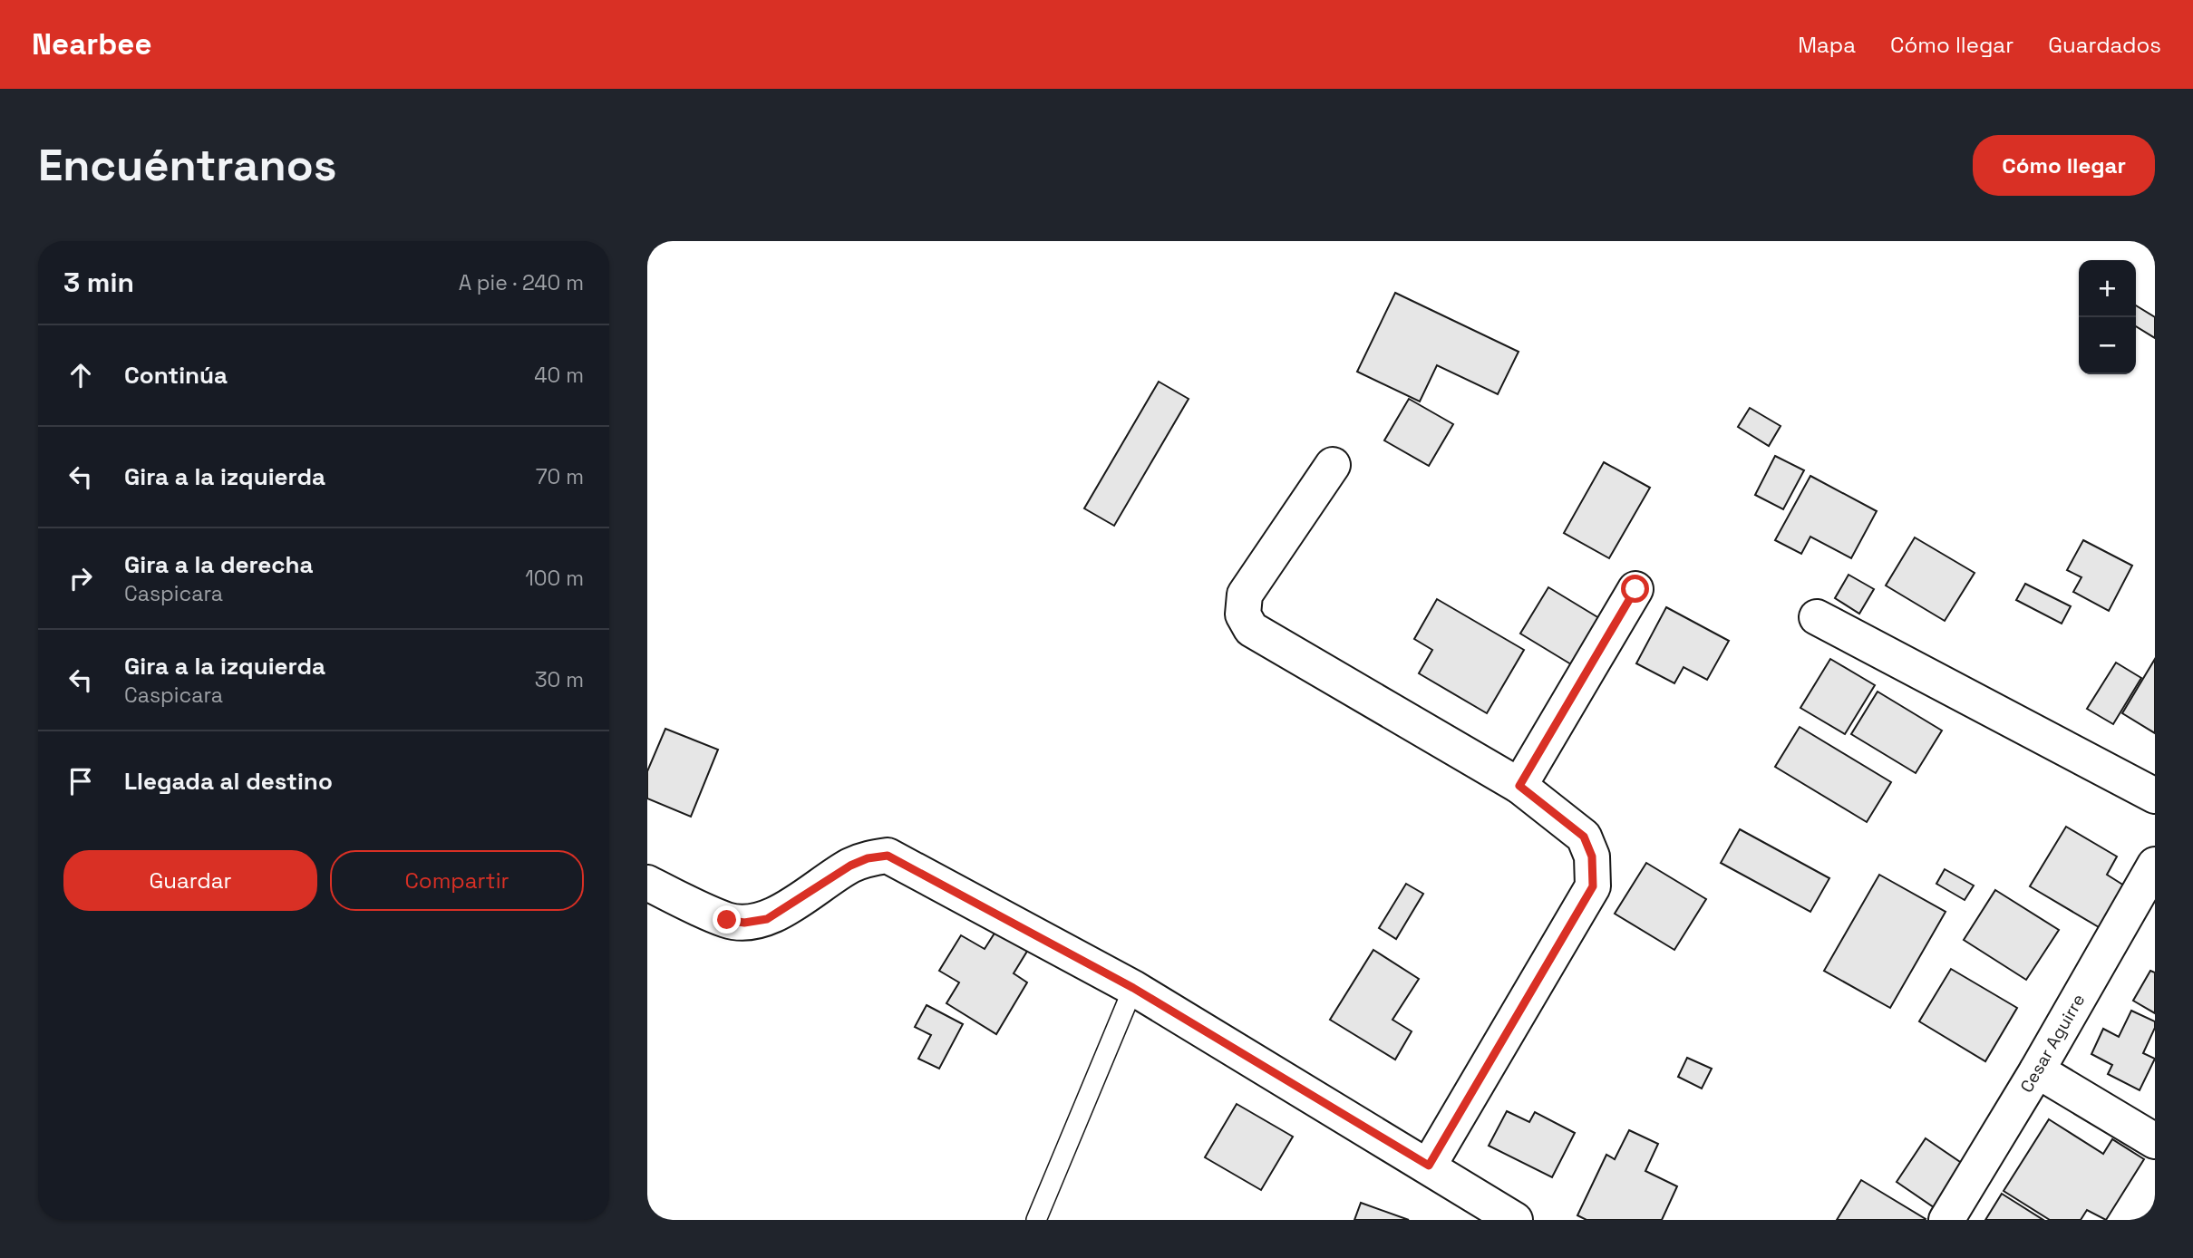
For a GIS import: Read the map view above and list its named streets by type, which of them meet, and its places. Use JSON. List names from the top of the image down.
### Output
{
  "streets": {
    "street": ["Cesar Aguirre"]
  },
  "page": {
    "header": "Nearbee",
    "nav": ["Mapa", "Cómo llegar", "Guardados"],
    "buttons": [
      "Cómo llegar",
      ["Guardar", "Compartir"]
    ],
    "title": "Encuéntranos",
    "heading": ["3 min", "A pie · 240 m"],
    "map_buttons": ["+", "−"],
    "list": [
      ["Continúa", "40 m"],
      ["Gira a la izquierda", "70 m"],
      ["Gira a la derecha", "Caspicara", "100 m"],
      ["Gira a la izquierda", "Caspicara", "30 m"],
      "Llegada al destino"
    ]
  }
}
